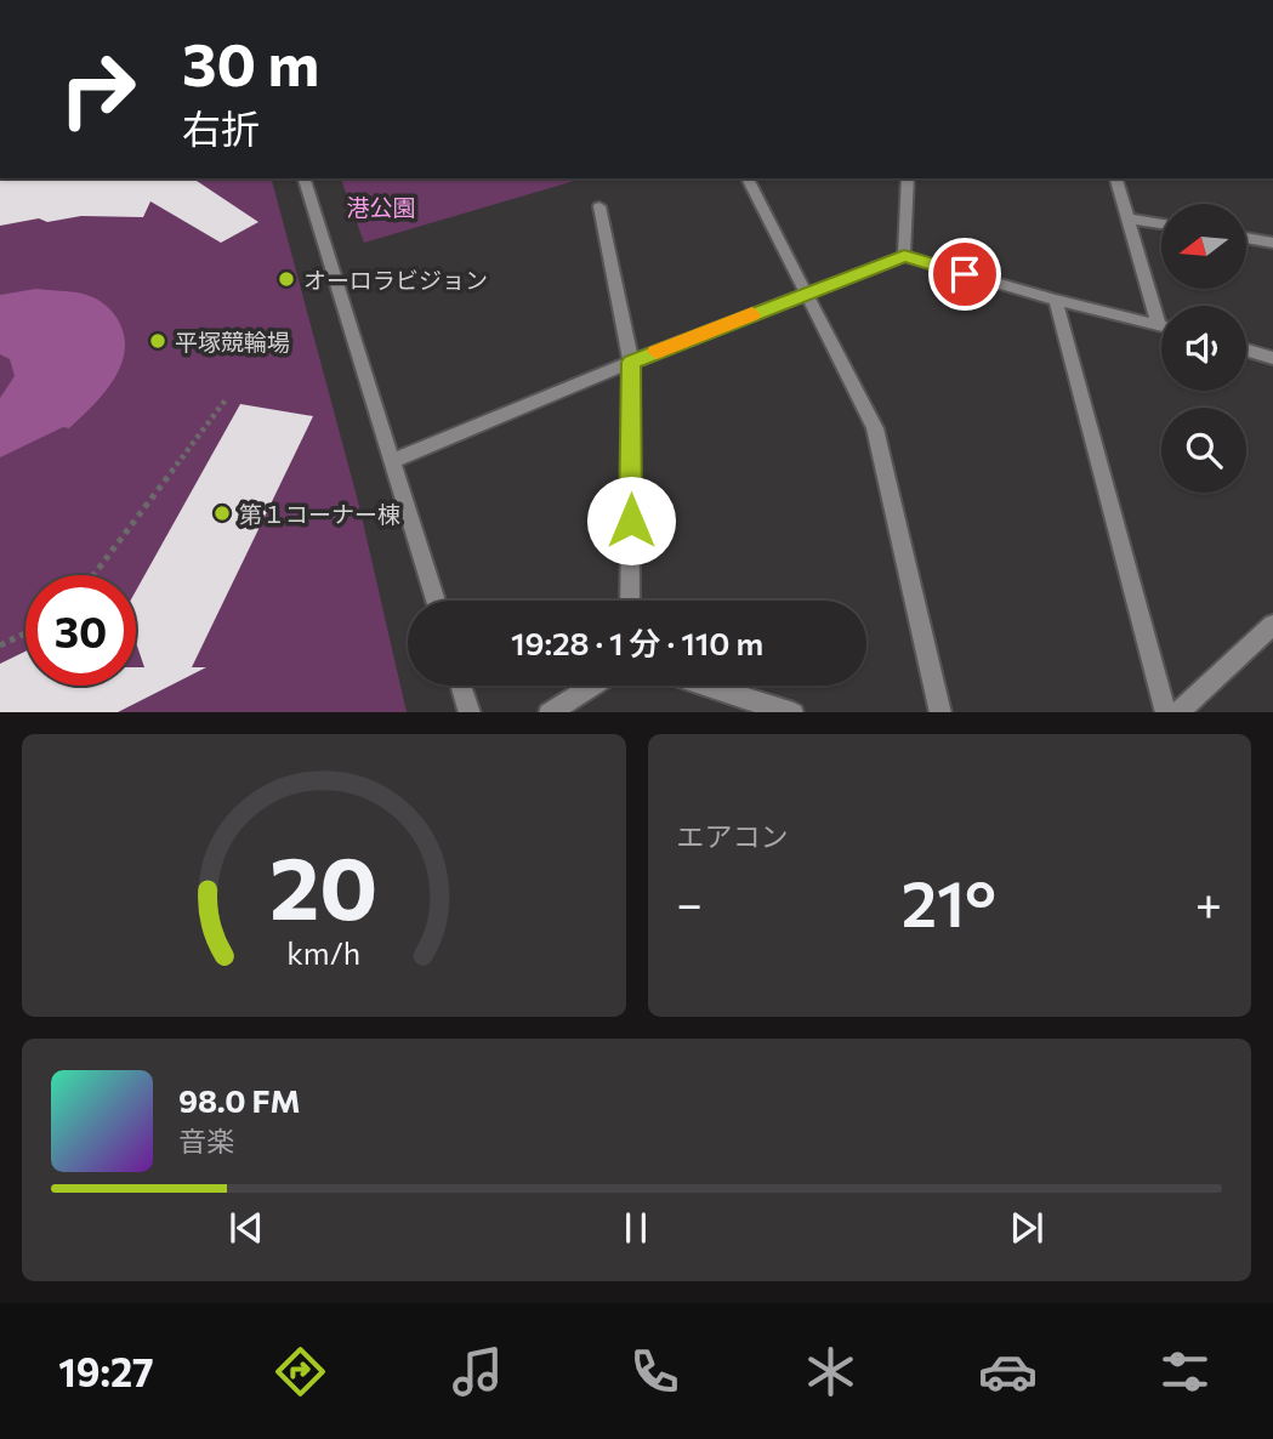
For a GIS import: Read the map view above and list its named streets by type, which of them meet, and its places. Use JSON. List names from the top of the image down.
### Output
{
  "parks": ["港公園"],
  "places": ["オーロラビジョン", "平塚競輪場", "第１コーナー棟"],
  "north": "left",
  "page": {
    "turn": ["30 m", "右折"],
    "limit": "30",
    "trip": "19:28 · 1 分 · 110 m",
    "tile": "エアコン",
    "heat": ["−", "21°", "+"],
    "song": ["98.0 FM", "音楽"],
    "tabs": "19:27",
    "gauge": ["20", "km/h"]
  }
}
